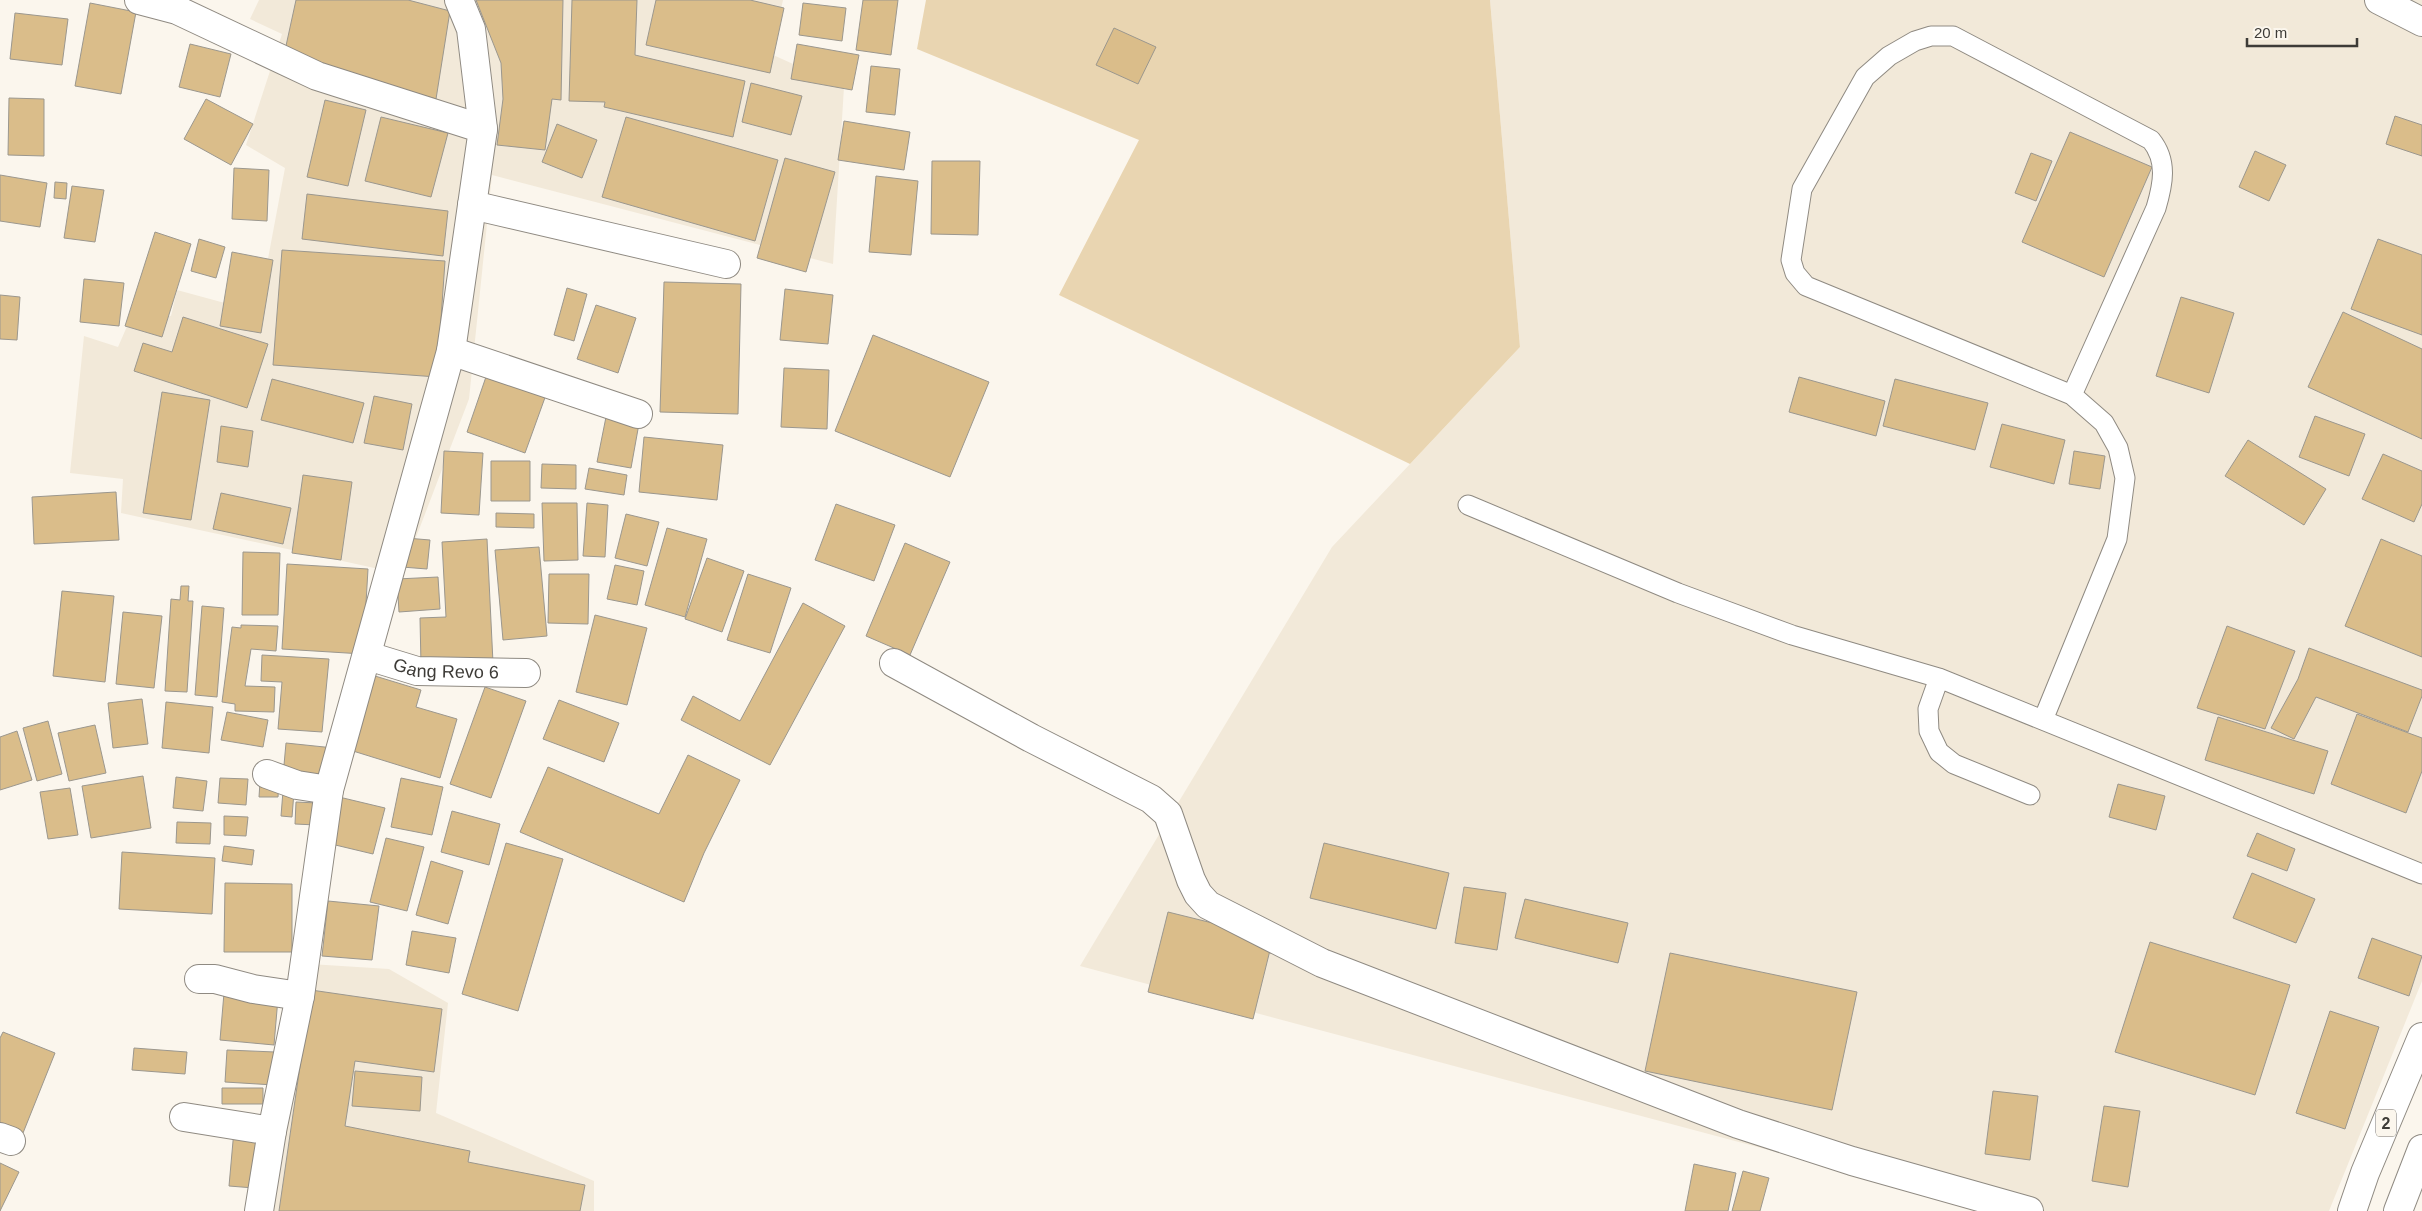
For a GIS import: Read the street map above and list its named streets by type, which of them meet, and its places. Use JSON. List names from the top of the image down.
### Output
{
  "streets": {
    "main road": ["Gang Revo 6", "2"]
  },
  "scale_bar": "20 m"
}
